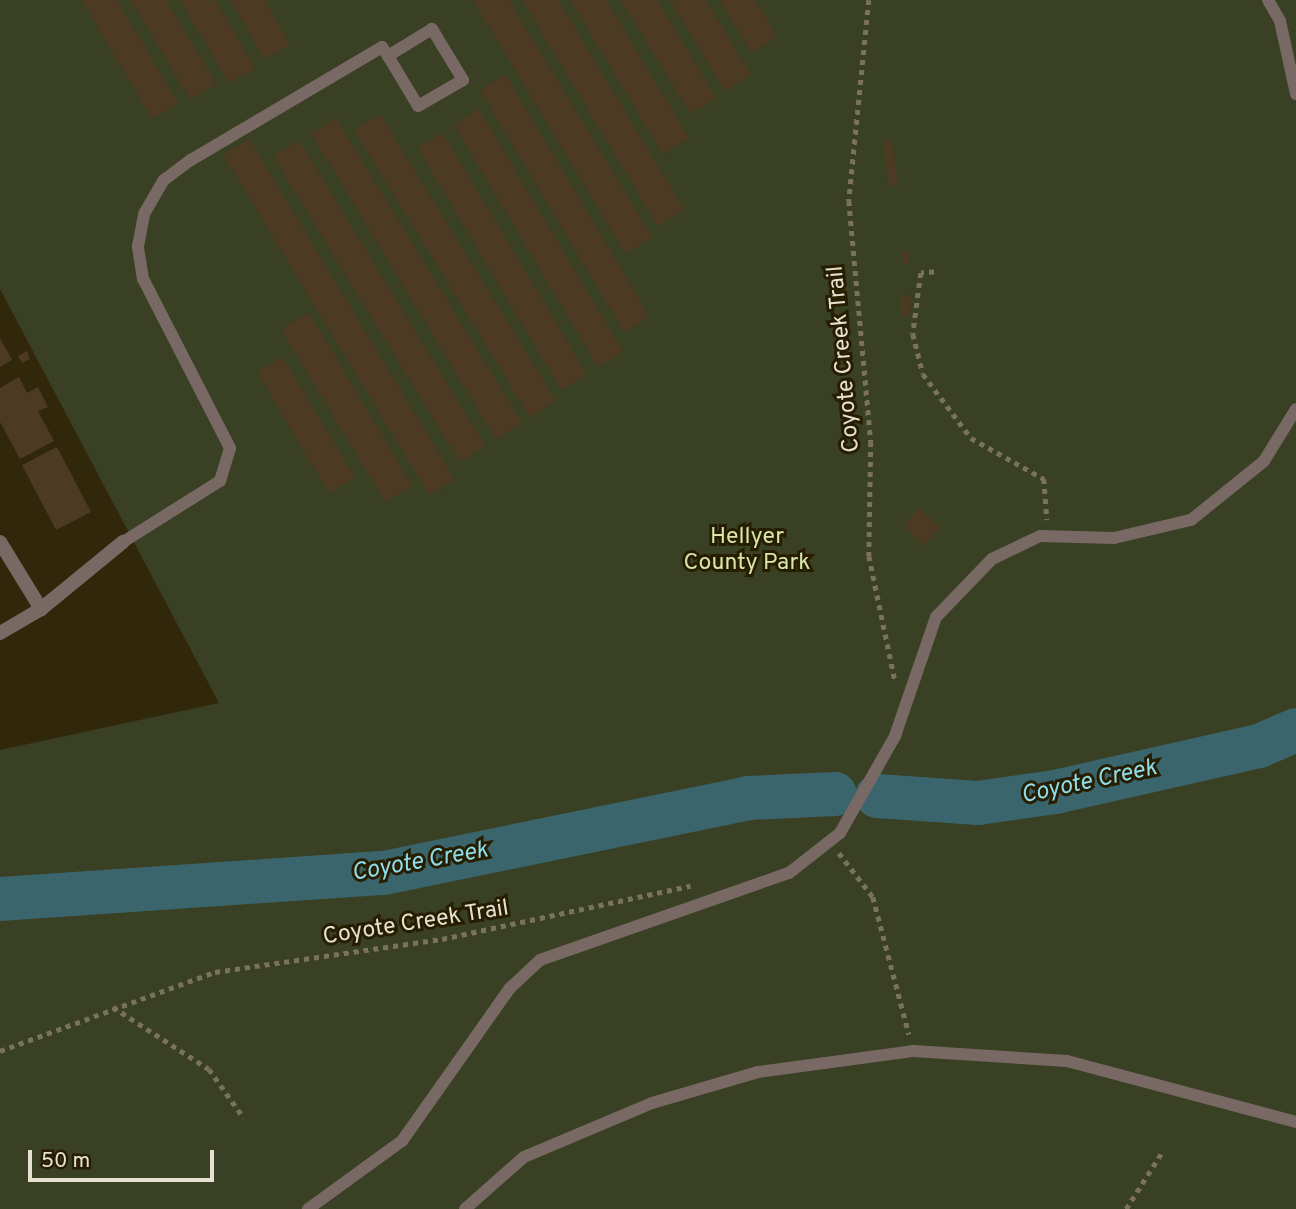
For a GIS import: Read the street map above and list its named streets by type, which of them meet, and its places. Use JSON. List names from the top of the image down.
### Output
{
  "streets": {
    "path": ["Coyote Creek Trail"]
  },
  "water": ["Coyote Creek"],
  "parks": ["Hellyer County Park"],
  "scale_bar": "50 m"
}
